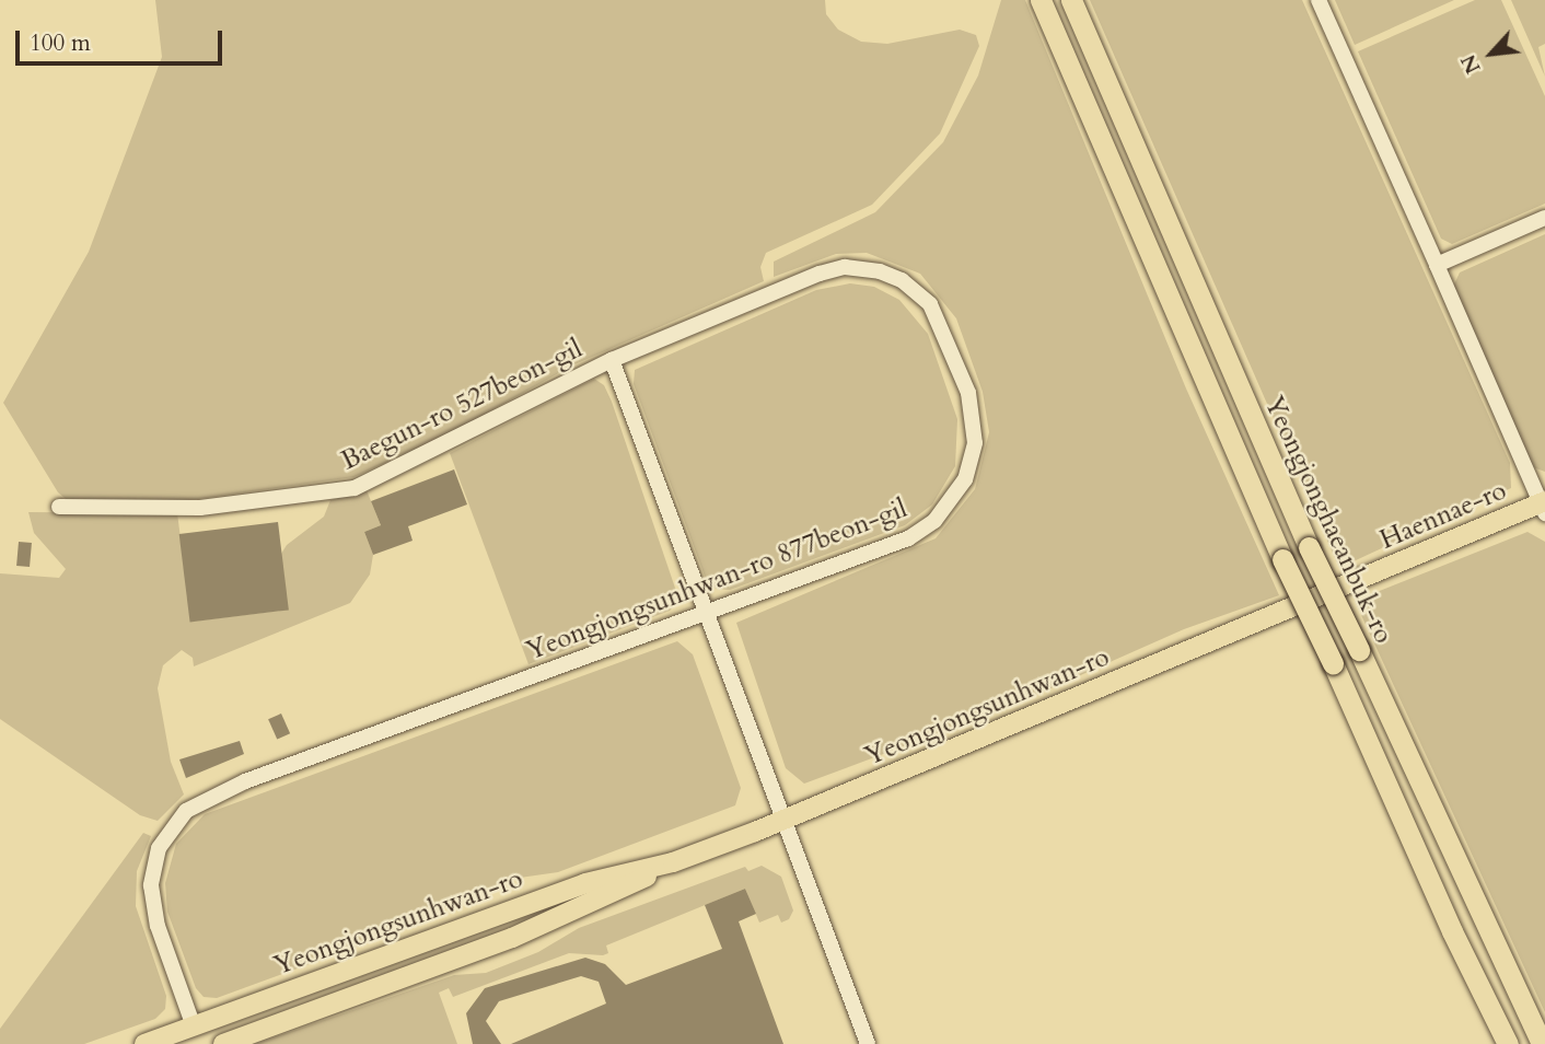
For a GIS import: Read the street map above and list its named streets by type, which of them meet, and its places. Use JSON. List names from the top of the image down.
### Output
{
  "streets": {
    "highway": ["Yeongjonghaeanbuk-ro"],
    "main road": ["Haennae-ro", "Yeongjongsunhwan-ro"],
    "street": ["Baegun-ro 527beon-gil", "Yeongjongsunhwan-ro 877beon-gil"]
  },
  "crossings": [
    ["Baegun-ro 527beon-gil", "Yeongjongsunhwan-ro 877beon-gil"],
    ["Haennae-ro", "Yeongjongsunhwan-ro"],
    ["Yeongjongsunhwan-ro 877beon-gil", "Yeongjongsunhwan-ro"]
  ],
  "scale_bar": "100 m",
  "north": "bottom left"
}
